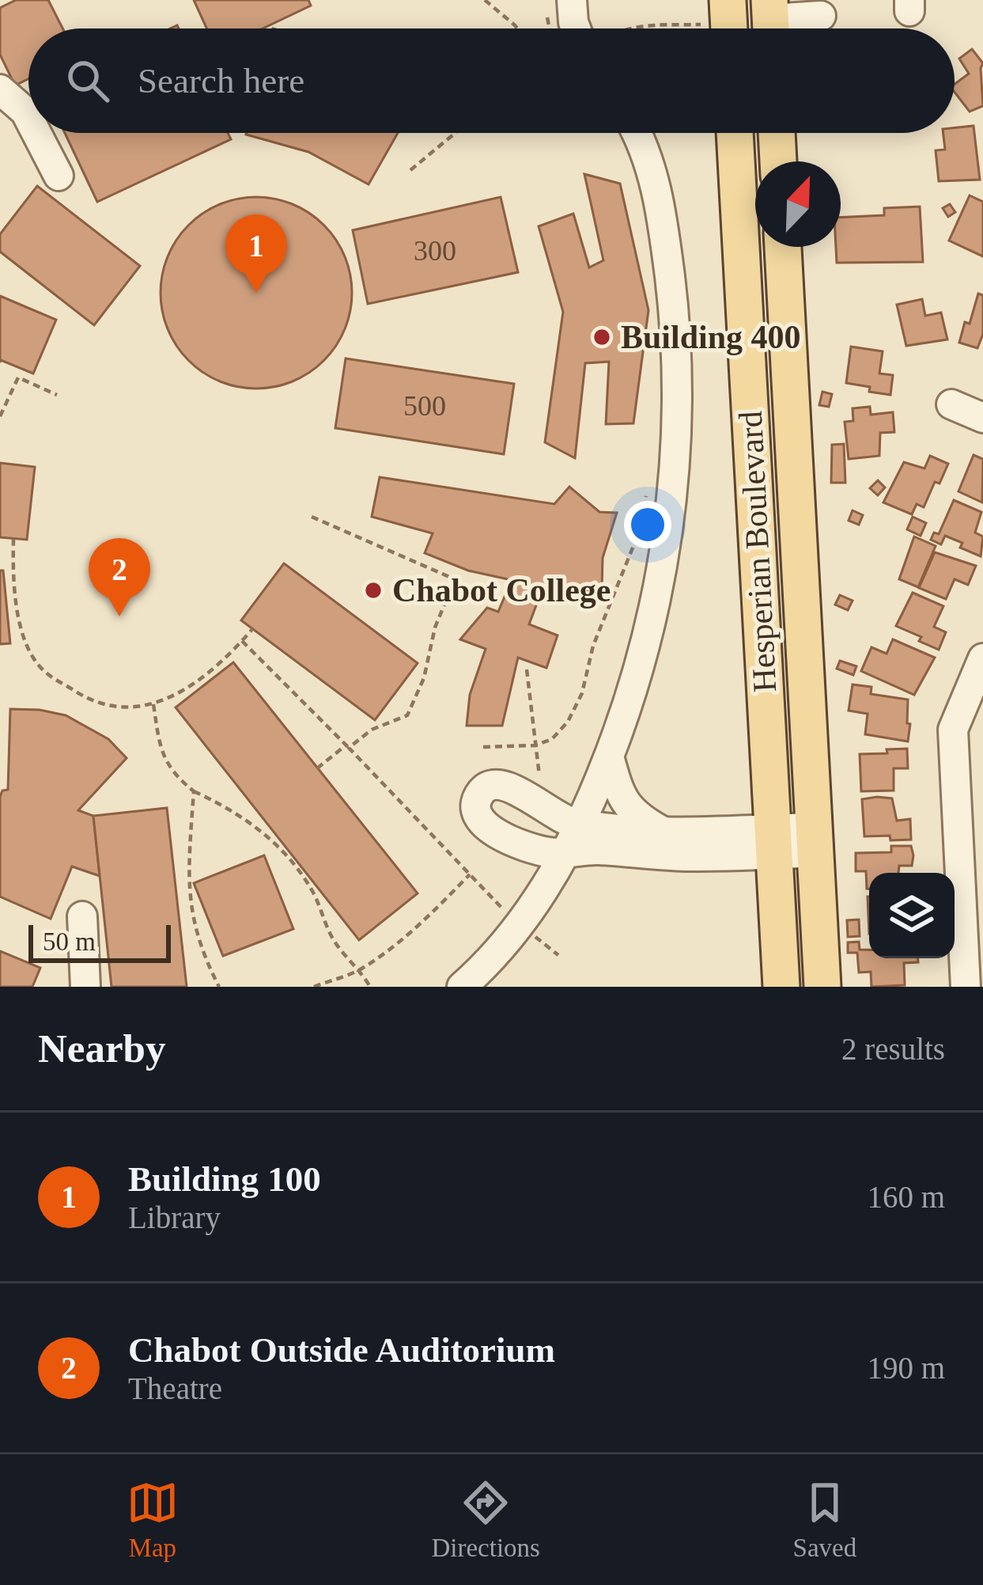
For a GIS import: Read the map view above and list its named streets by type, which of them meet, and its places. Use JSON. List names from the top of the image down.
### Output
{
  "streets": {
    "main road": ["Hesperian Boulevard"]
  },
  "places": ["Building 400", "Chabot College"],
  "house_numbers": ["300", "500"],
  "scale_bar": "50 m",
  "north": "top right",
  "page": {
    "search": "Search here",
    "pins": ["1", "2"],
    "scale": "50 m",
    "heading": ["Nearby", "2 results"],
    "list": [
      {
        "mark": "1",
        "name": "Building 100",
        "note": "Library",
        "value": "160 m"
      },
      {
        "mark": "2",
        "name": "Chabot Outside Auditorium",
        "note": "Theatre",
        "value": "190 m"
      }
    ],
    "nav": ["Map", "Directions", "Saved"]
  }
}
